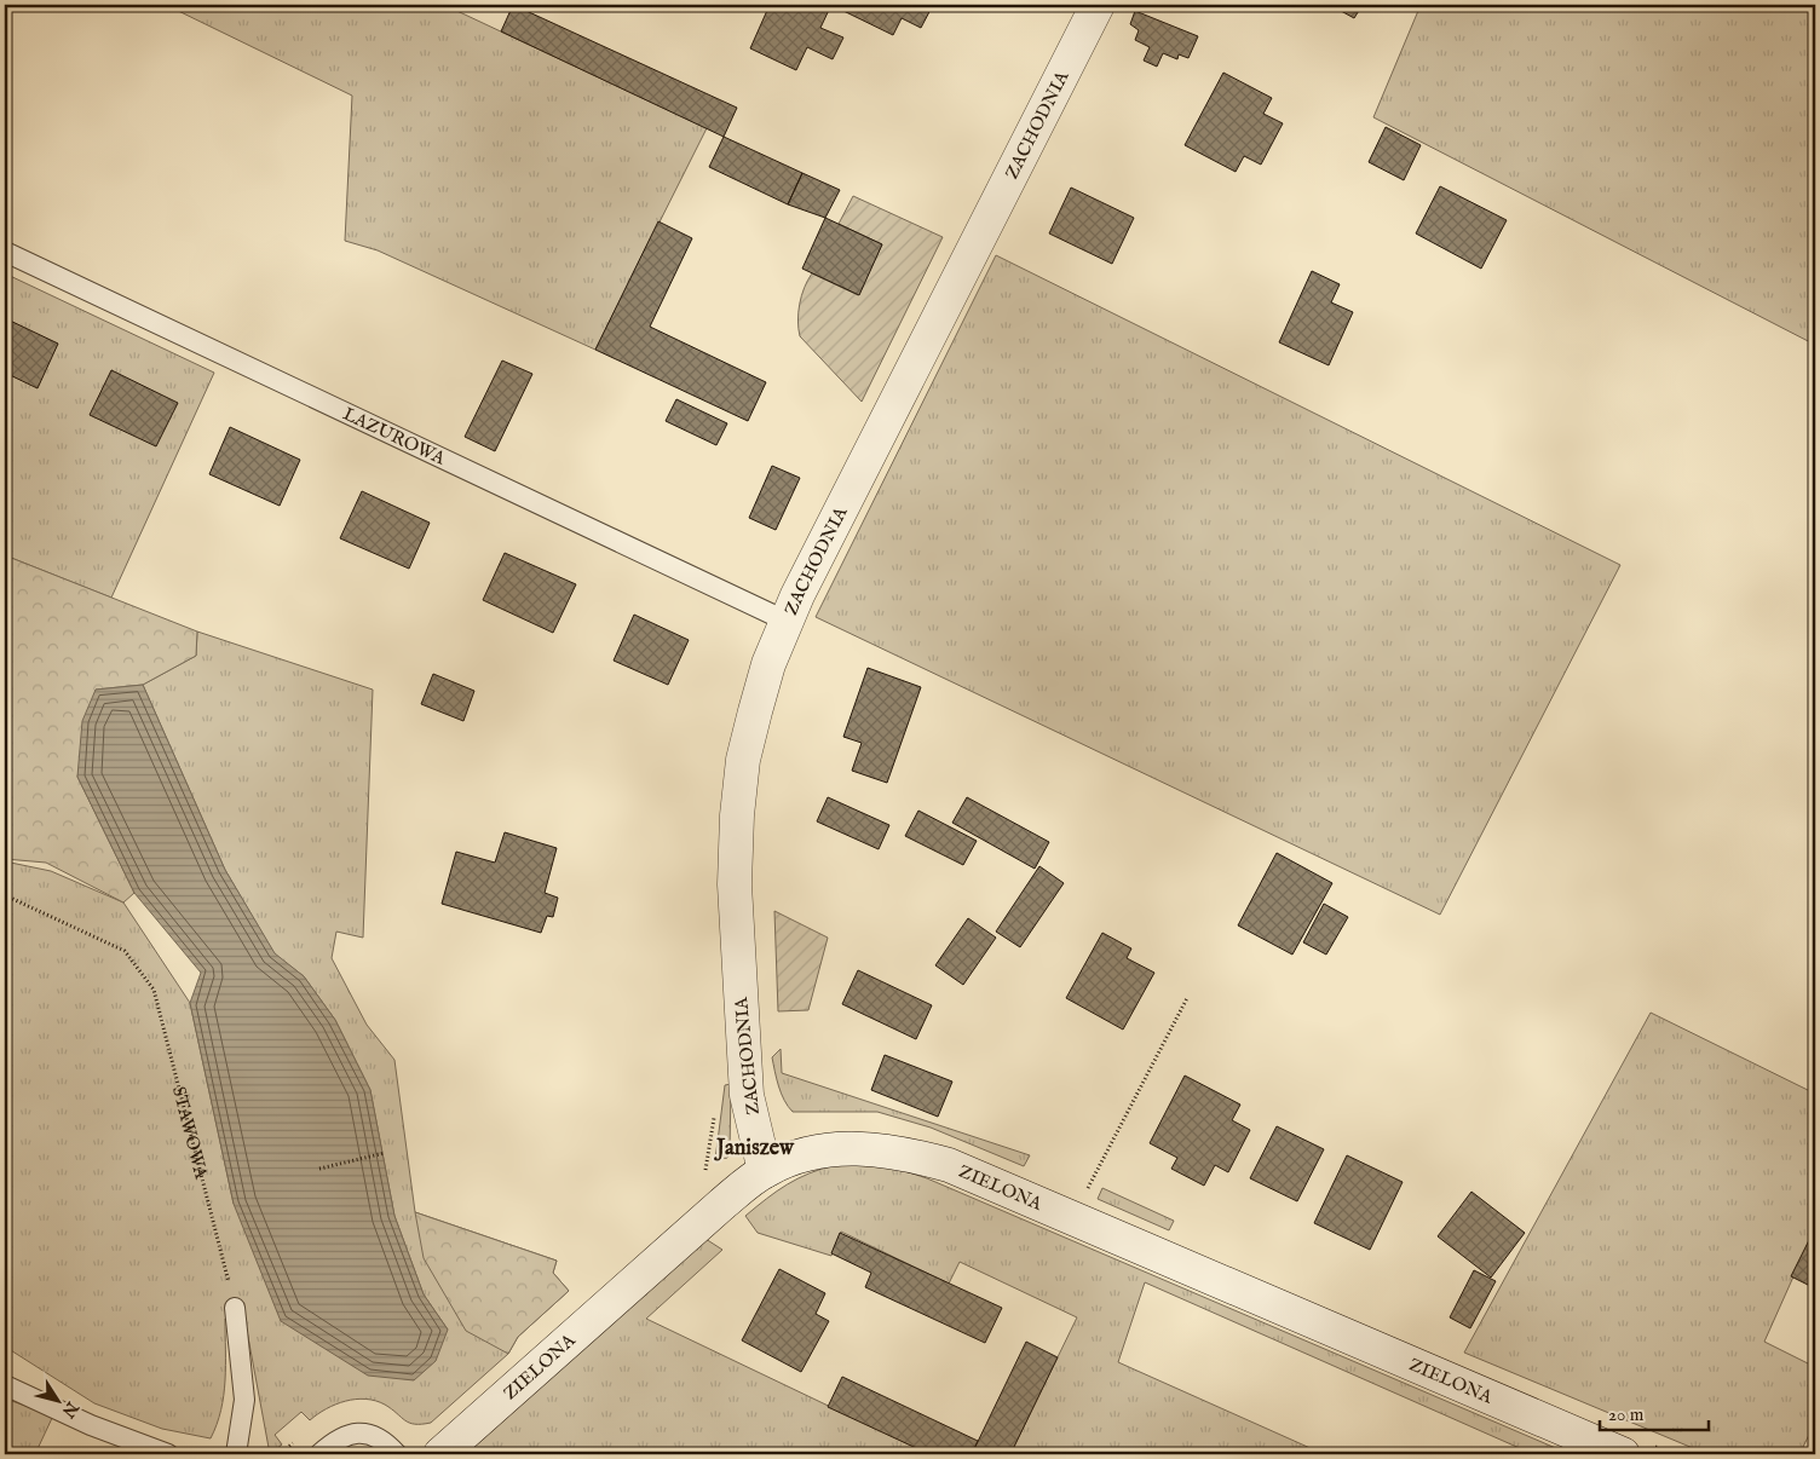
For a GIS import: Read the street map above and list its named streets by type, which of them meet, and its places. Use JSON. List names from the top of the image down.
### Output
{
  "streets": {
    "street": ["ZACHODNIA", "ZIELONA"],
    "lane": ["LAZUROWA"],
    "path": ["STAWOWA"]
  },
  "crossings": [
    ["ZACHODNIA", "LAZUROWA"],
    ["ZACHODNIA", "ZIELONA"]
  ],
  "districts": ["Janiszew"],
  "scale_bar": "20 m",
  "north": "bottom right"
}
